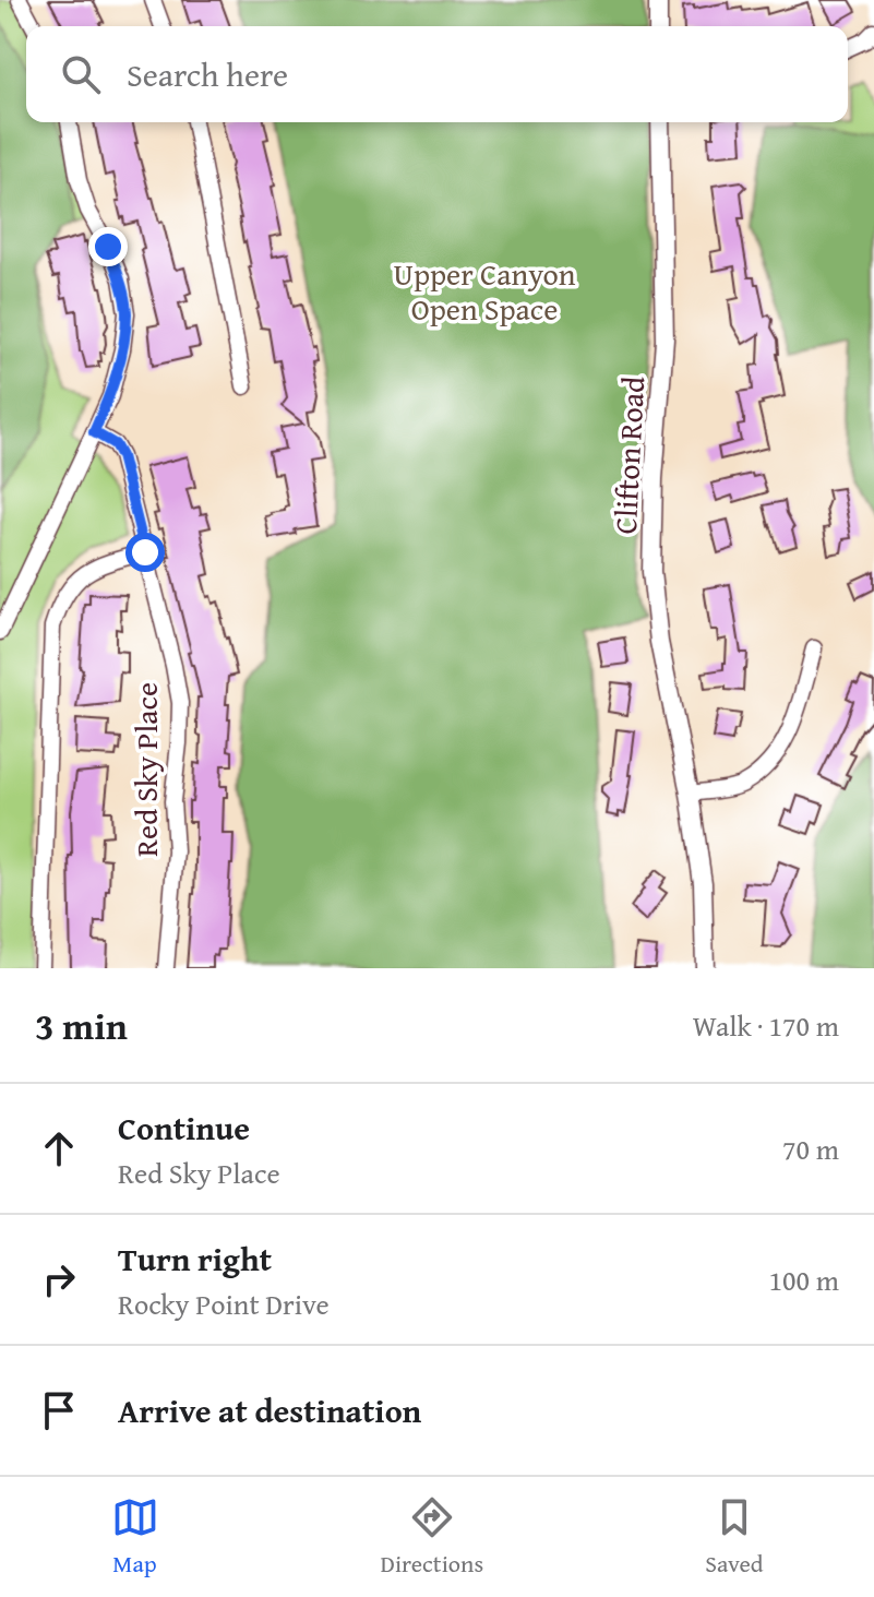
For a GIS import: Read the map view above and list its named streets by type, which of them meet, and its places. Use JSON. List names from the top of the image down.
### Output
{
  "streets": {
    "street": ["Clifton Road", "Red Sky Place"]
  },
  "parks": ["Upper Canyon Open Space"],
  "page": {
    "search": "Search here",
    "heading": ["3 min", "Walk · 170 m"],
    "list": [
      ["Continue", "Red Sky Place", "70 m"],
      ["Turn right", "Rocky Point Drive", "100 m"],
      "Arrive at destination"
    ],
    "nav": ["Map", "Directions", "Saved"]
  }
}
